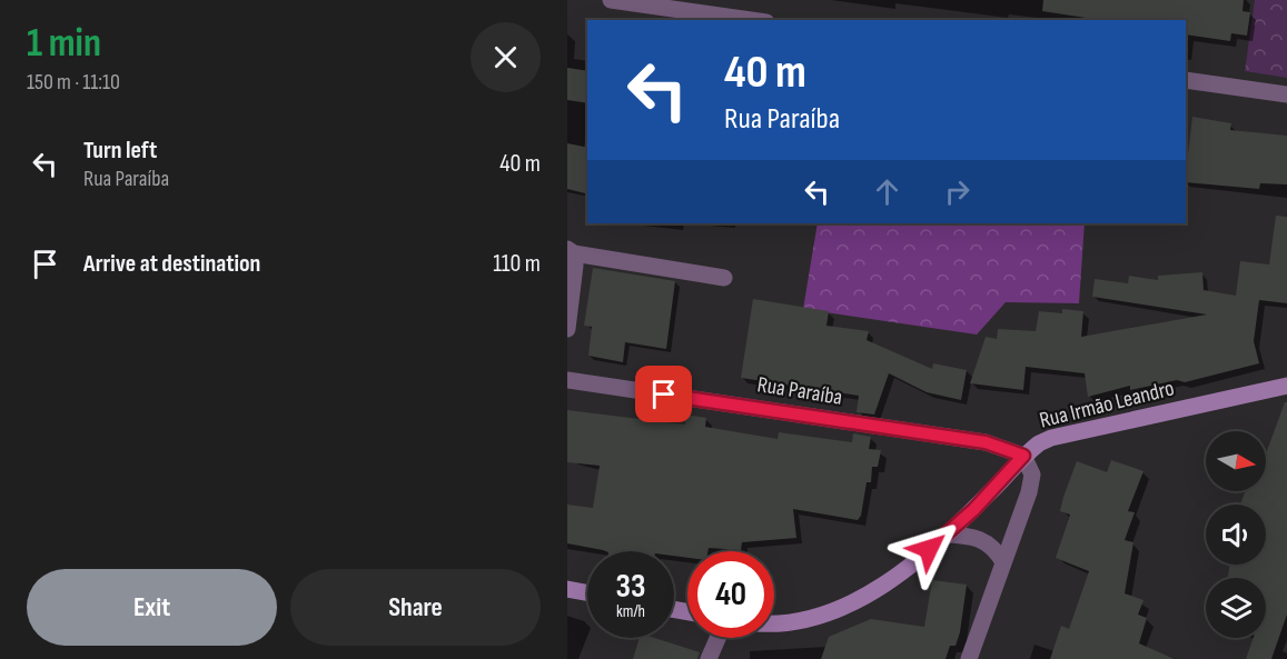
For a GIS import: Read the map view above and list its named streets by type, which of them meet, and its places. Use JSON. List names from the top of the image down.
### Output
{
  "streets": {
    "street": ["Rua Paraíba", "Rua Irmão Leandro"]
  },
  "crossings": [
    ["Rua Paraíba", "Rua Irmão Leandro"]
  ],
  "north": "right",
  "page": {
    "heading": ["1 min", "150 m · 11:10"],
    "turn": ["40 m", "Rua Paraíba"],
    "list": [
      {
        "name": "Turn left",
        "note": "Rua Paraíba",
        "value": "40 m"
      },
      {
        "name": "Arrive at destination",
        "value": "110 m"
      }
    ],
    "speed": "33 km/h",
    "limit": "40",
    "buttons": ["Exit", "Share"]
  }
}
